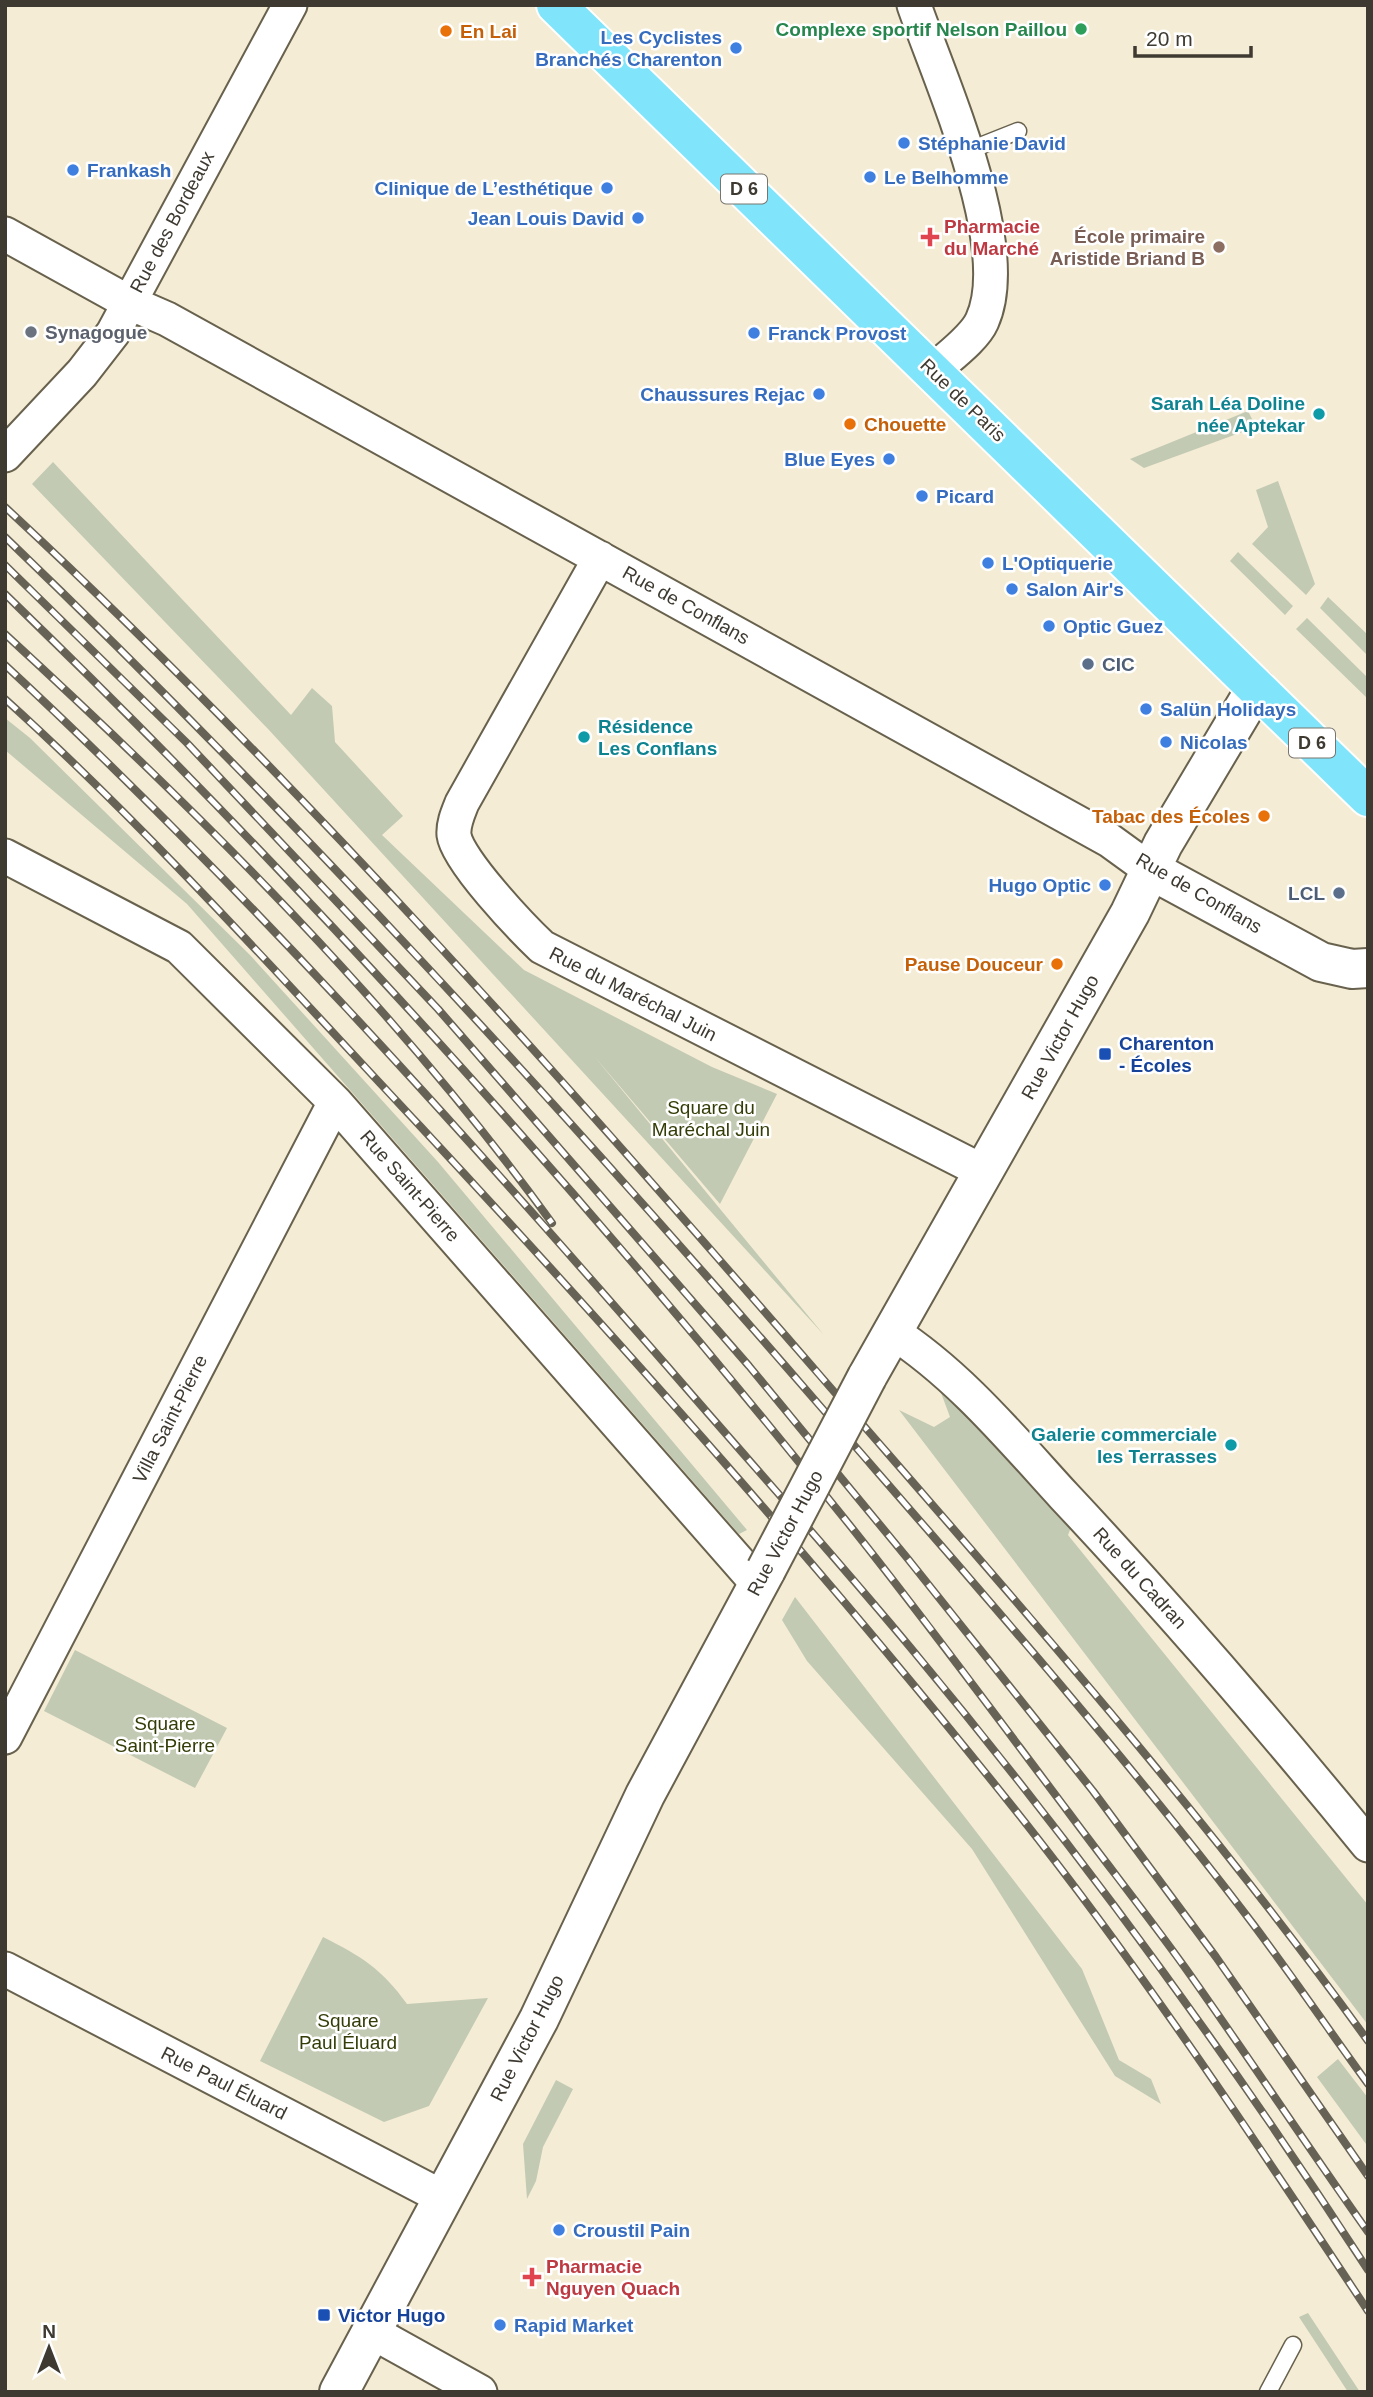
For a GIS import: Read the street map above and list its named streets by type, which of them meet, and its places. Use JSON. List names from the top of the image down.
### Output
{
  "streets": {
    "main road": ["D 6", "Rue de Paris"],
    "street": [
      "Rue des Bordeaux",
      "Rue de Conflans",
      "Rue du Maréchal Juin",
      "Rue Victor Hugo",
      "Rue Saint-Pierre",
      "Villa Saint-Pierre",
      "Rue du Cadran",
      "Rue Paul Éluard"
    ]
  },
  "crossings": [
    ["Rue des Bordeaux", "Rue de Conflans"],
    ["Rue de Paris", "Rue Victor Hugo"],
    ["Rue de Conflans", "Rue du Maréchal Juin"],
    ["Rue de Conflans", "Rue Victor Hugo"],
    ["Rue du Maréchal Juin", "Rue Victor Hugo"],
    ["Rue Victor Hugo", "Rue Saint-Pierre"],
    ["Rue Victor Hugo", "Rue du Cadran"],
    ["Rue Victor Hugo", "Rue Paul Éluard"],
    ["Rue Saint-Pierre", "Villa Saint-Pierre"]
  ],
  "parks": ["Square du Maréchal Juin", "Square Saint-Pierre", "Square Paul Éluard"],
  "places": {
    "other": [
      "Complexe sportif Nelson Paillou",
      "En Lai",
      "Les Cyclistes Branchés Charenton",
      "Stéphanie David",
      "Frankash",
      "Le Belhomme",
      "Clinique de L’esthétique",
      "Jean Louis David",
      "École primaire Aristide Briand B",
      "Synagogue",
      "Franck Provost",
      "Chaussures Rejac",
      "Sarah Léa Doline née Aptekar",
      "Chouette",
      "Blue Eyes",
      "Picard",
      "L'Optiquerie",
      "Salon Air's",
      "Optic Guez",
      "CIC",
      "Salün Holidays",
      "Résidence Les Conflans",
      "Nicolas",
      "Tabac des Écoles",
      "Hugo Optic",
      "LCL",
      "Pause Douceur",
      "Galerie commerciale les Terrasses",
      "Croustil Pain",
      "Rapid Market"
    ],
    "health": ["Pharmacie du Marché", "Pharmacie Nguyen Quach"],
    "transit": ["Charenton - Écoles", "Victor Hugo"]
  },
  "scale_bar": "20 m",
  "north": "top"
}
